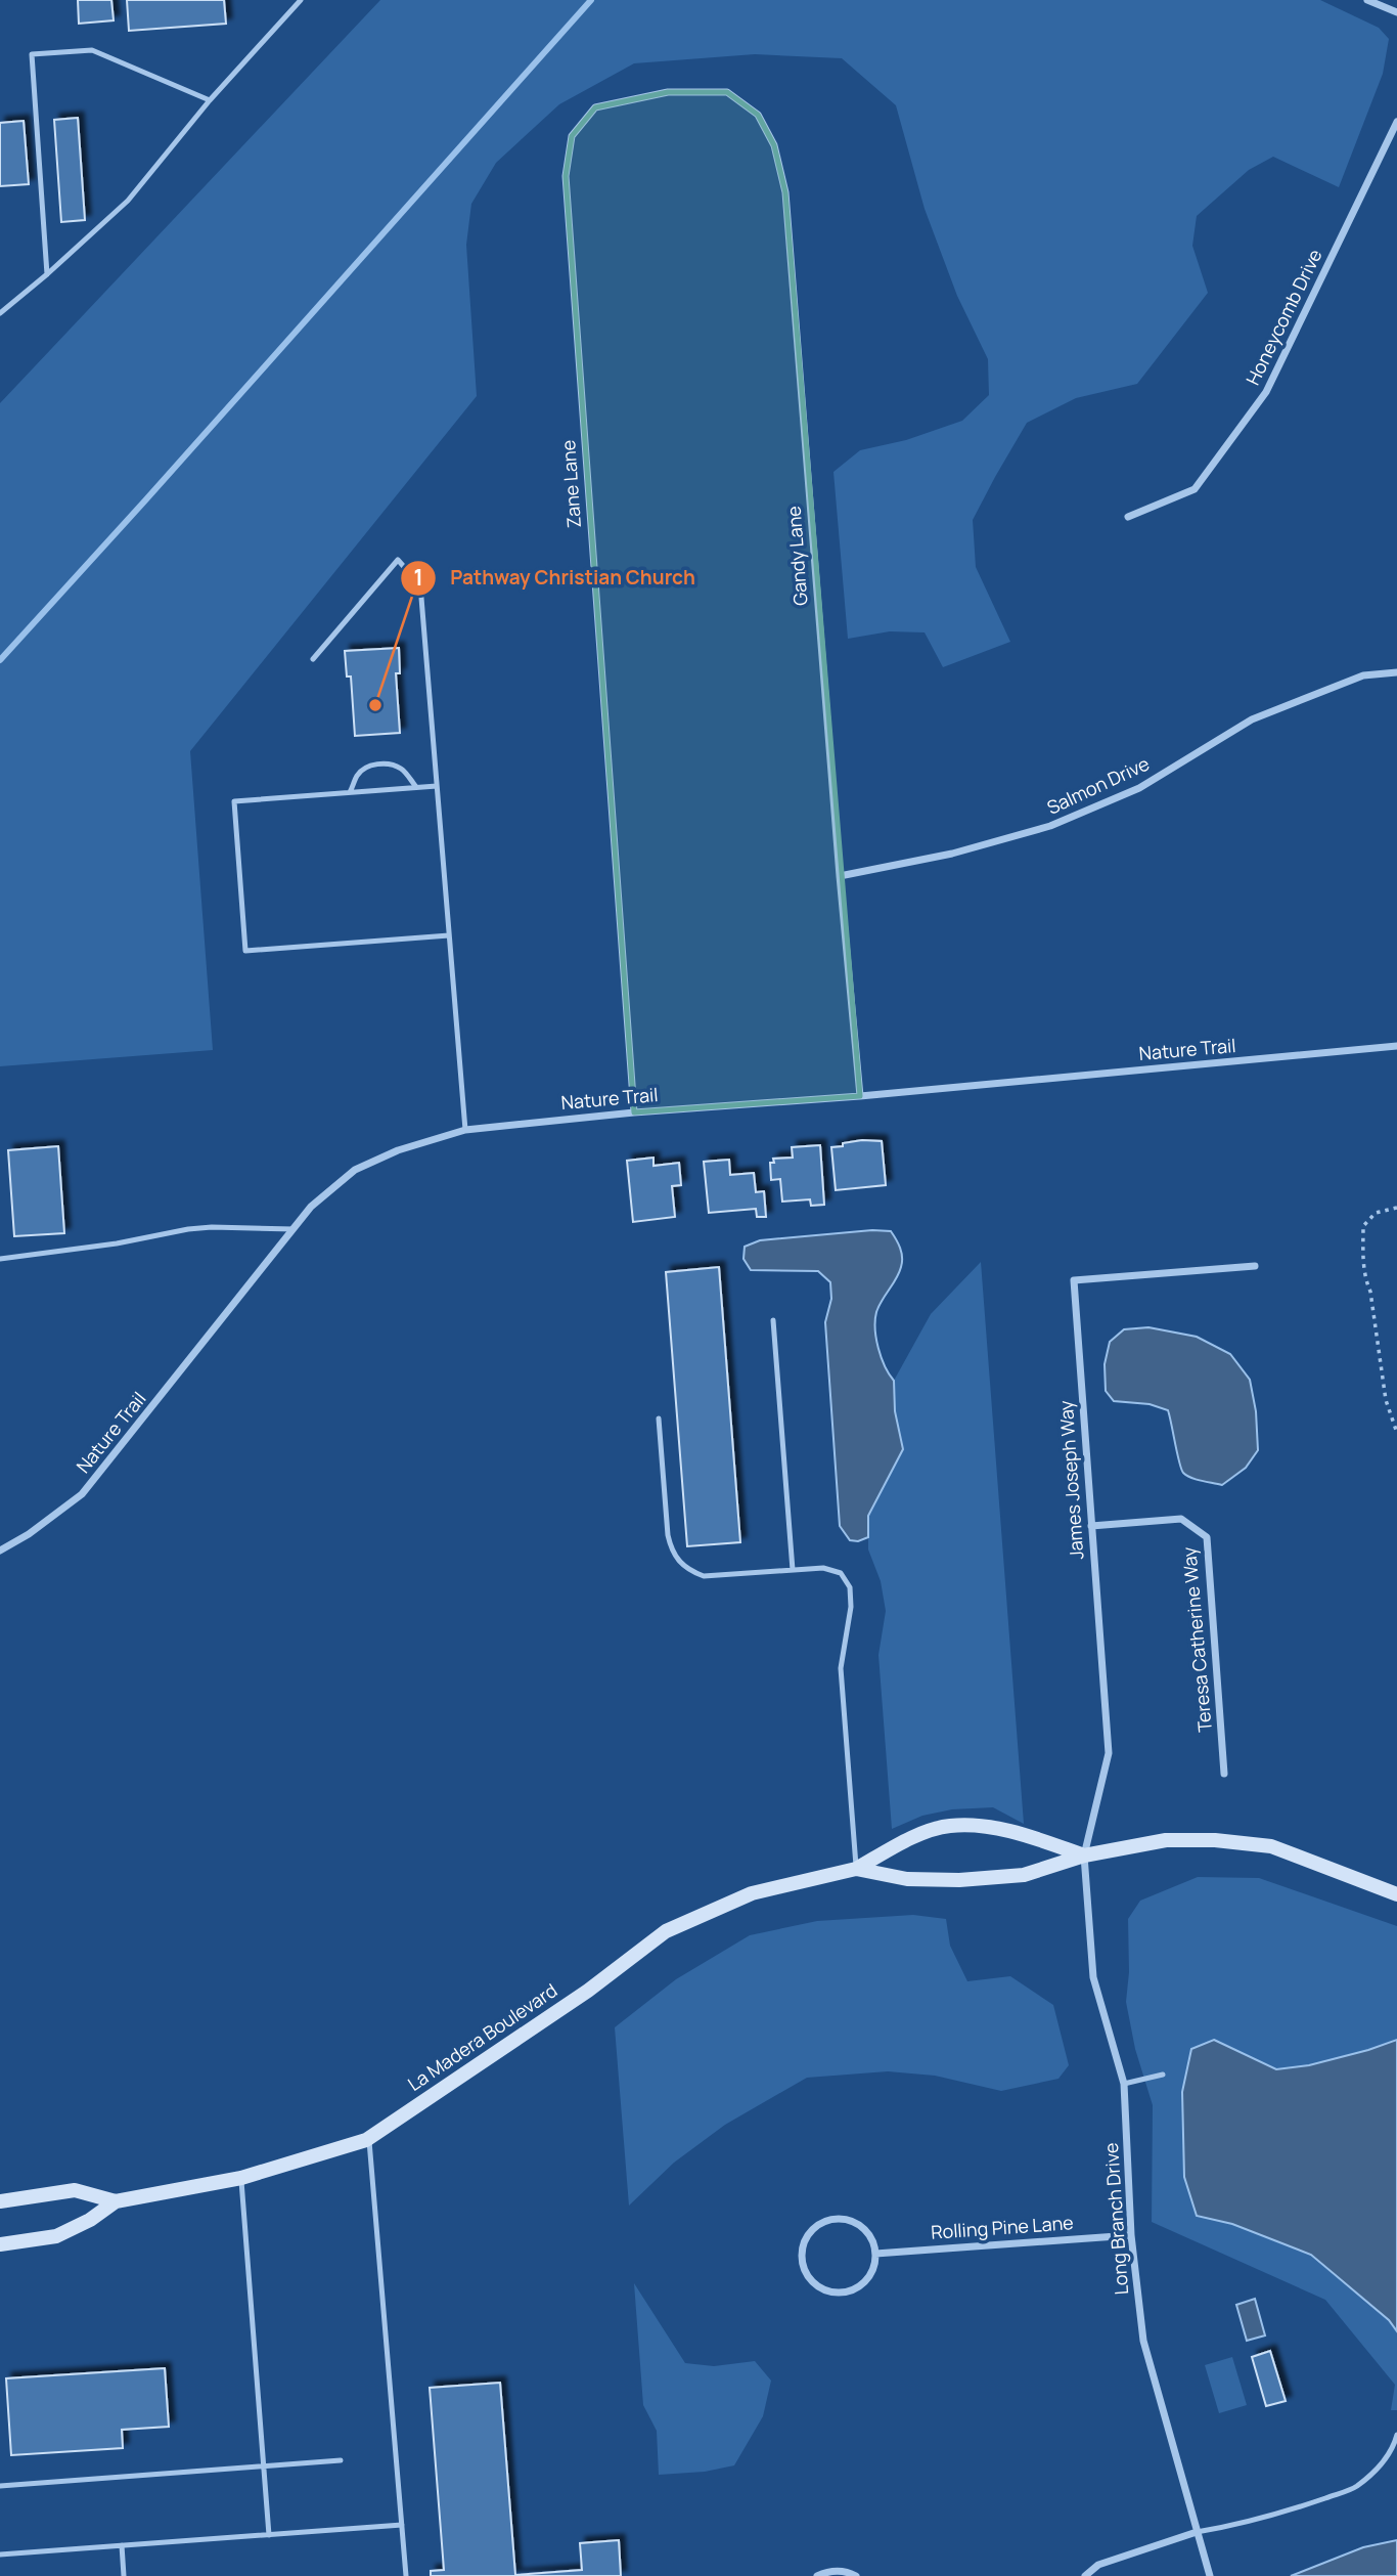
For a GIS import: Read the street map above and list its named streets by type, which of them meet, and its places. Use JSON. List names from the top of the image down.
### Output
{
  "streets": {
    "street": [
      "Honeycomb Drive",
      "Zane Lane",
      "Gandy Lane",
      "Salmon Drive",
      "Nature Trail",
      "James Joseph Way",
      "Teresa Catherine Way",
      "La Madera Boulevard",
      "Long Branch Drive",
      "Rolling Pine Lane"
    ]
  },
  "crossings": [
    ["Zane Lane", "Gandy Lane"],
    ["Zane Lane", "Nature Trail"],
    ["Gandy Lane", "Salmon Drive"],
    ["Gandy Lane", "Nature Trail"],
    ["James Joseph Way", "Teresa Catherine Way"],
    ["James Joseph Way", "La Madera Boulevard"],
    ["James Joseph Way", "Long Branch Drive"],
    ["La Madera Boulevard", "Long Branch Drive"],
    ["Long Branch Drive", "Rolling Pine Lane"]
  ],
  "places": ["Pathway Christian Church"]
}
